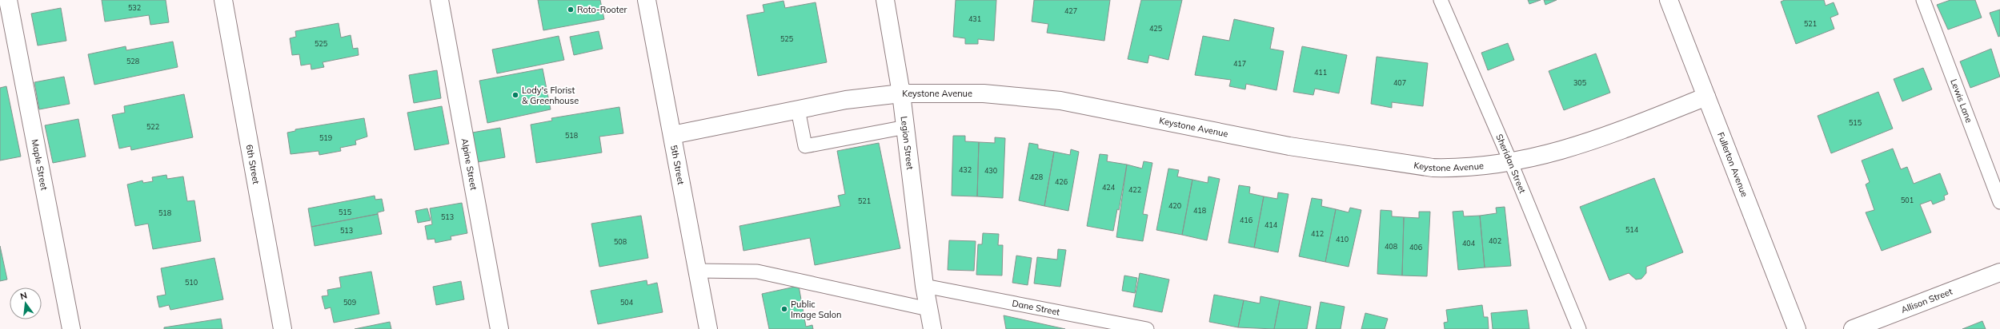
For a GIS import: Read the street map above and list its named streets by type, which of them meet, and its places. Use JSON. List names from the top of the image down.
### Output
{
  "streets": {
    "street": [
      "Keystone Avenue",
      "Legion Street",
      "Maple Street",
      "6th Street",
      "Alpine Street",
      "5th Street",
      "Fullerton Avenue",
      "Allison Street"
    ],
    "lane": ["Lewis Lane", "Sheridan Street", "Dane Street"]
  },
  "crossings": [
    ["Keystone Avenue", "Legion Street"],
    ["Keystone Avenue", "Sheridan Street"],
    ["Keystone Avenue", "5th Street"],
    ["Keystone Avenue", "Fullerton Avenue"],
    ["Legion Street", "Dane Street"]
  ],
  "places": ["Roto-Rooter", "Lody's Florist & Greenhouse", "Public Image Salon"],
  "house_numbers": [
    "532",
    "427",
    "431",
    "521",
    "425",
    "525",
    "525",
    "528",
    "417",
    "411",
    "407",
    "305",
    "515",
    "522",
    "518",
    "519",
    "432",
    "430",
    "428",
    "426",
    "424",
    "422",
    "501",
    "521",
    "420",
    "418",
    "515",
    "518",
    "513",
    "416",
    "414",
    "514",
    "513",
    "412",
    "410",
    "402",
    "508",
    "404",
    "408",
    "406",
    "510",
    "509",
    "504"
  ],
  "north": "top"
}
